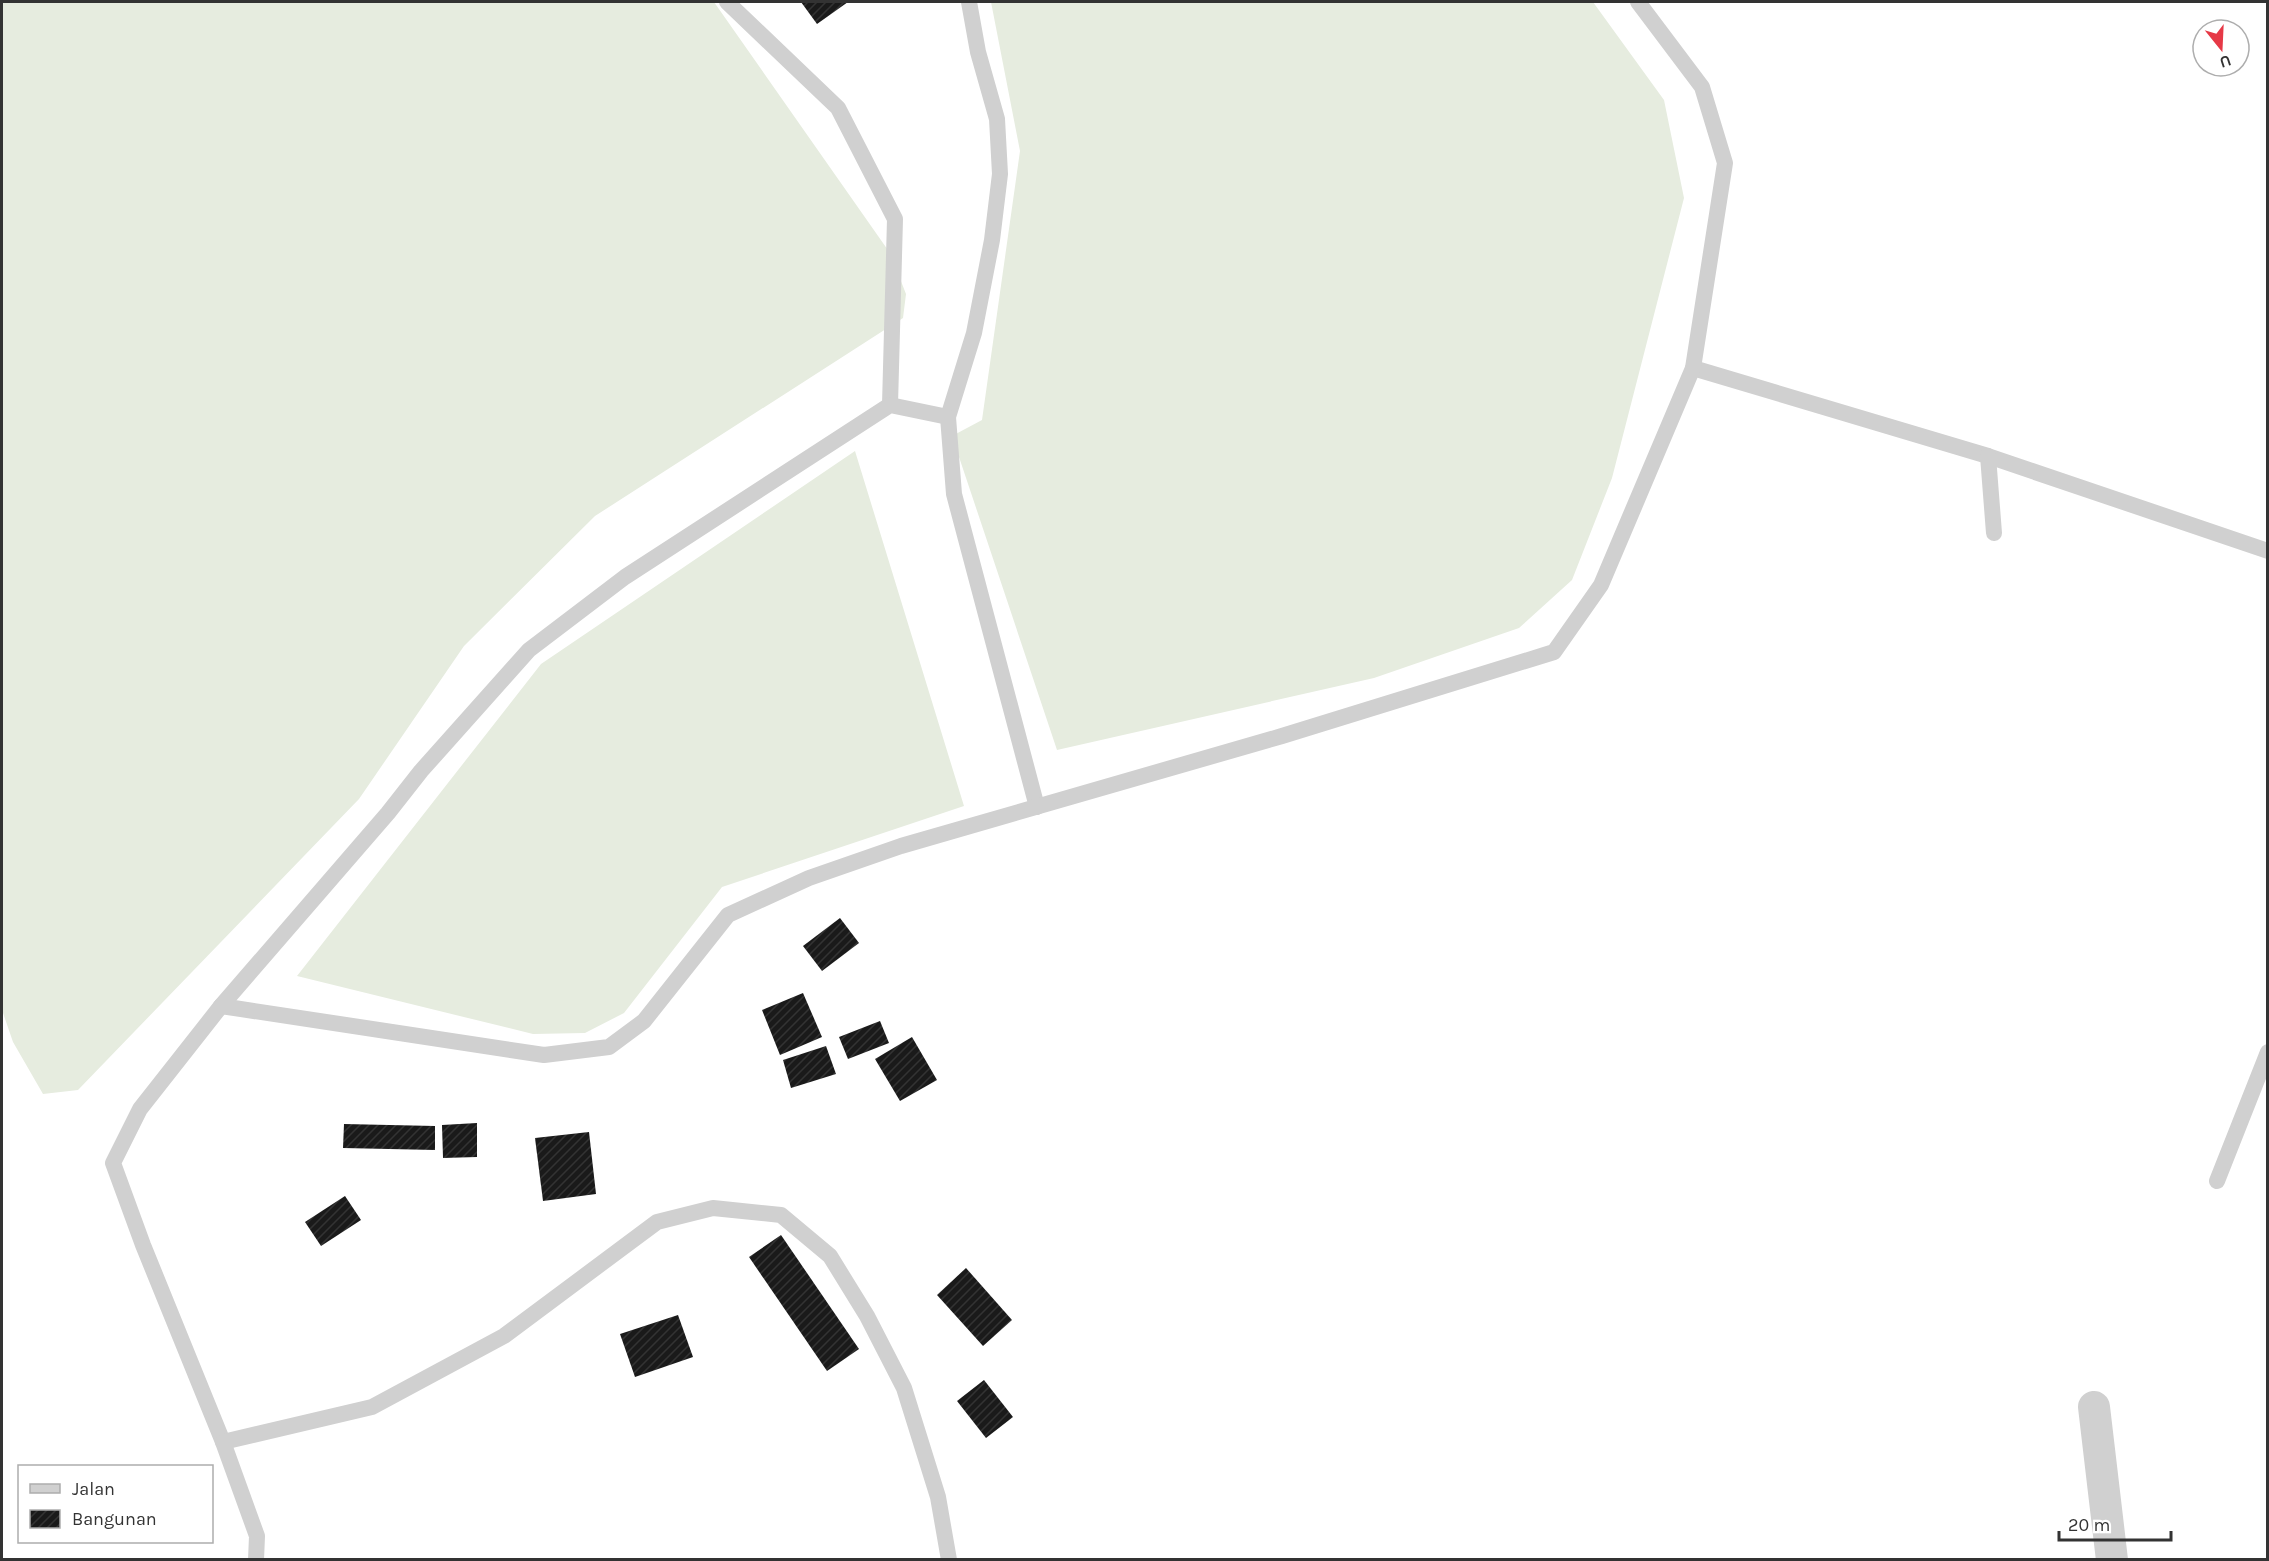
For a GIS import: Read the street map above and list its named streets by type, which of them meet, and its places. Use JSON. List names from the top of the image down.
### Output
{
  "legend": ["Jalan", "Bangunan"],
  "scale_bar": "20 m",
  "north": "bottom"
}
